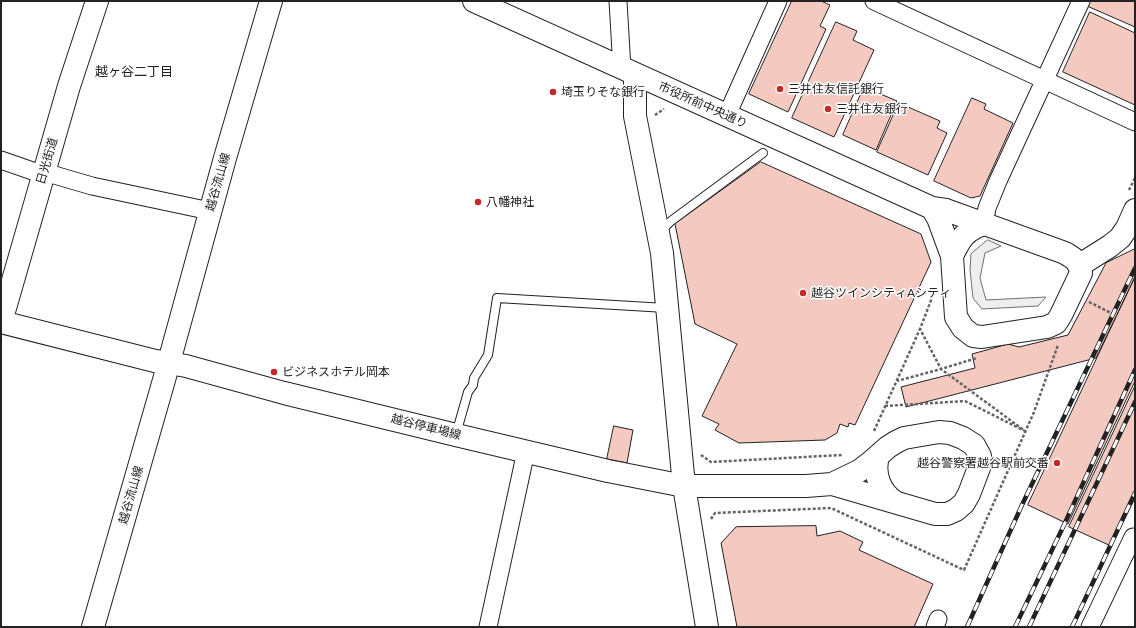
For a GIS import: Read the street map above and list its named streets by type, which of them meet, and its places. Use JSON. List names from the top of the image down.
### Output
{
  "streets": {
    "street": [
      "市役所前中央通り",
      "日光街道",
      "越谷流山線",
      "越谷停車場線"
    ]
  },
  "crossings": [
    ["越谷流山線", "越谷停車場線"]
  ],
  "districts": ["越ヶ谷二丁目"],
  "places": [
    "三井住友信託銀行",
    "埼玉りそな銀行",
    "三井住友銀行",
    "八幡神社",
    "越谷ツインシティAシティ",
    "ビジネスホテル岡本",
    "越谷警察署越谷駅前交番"
  ]
}
